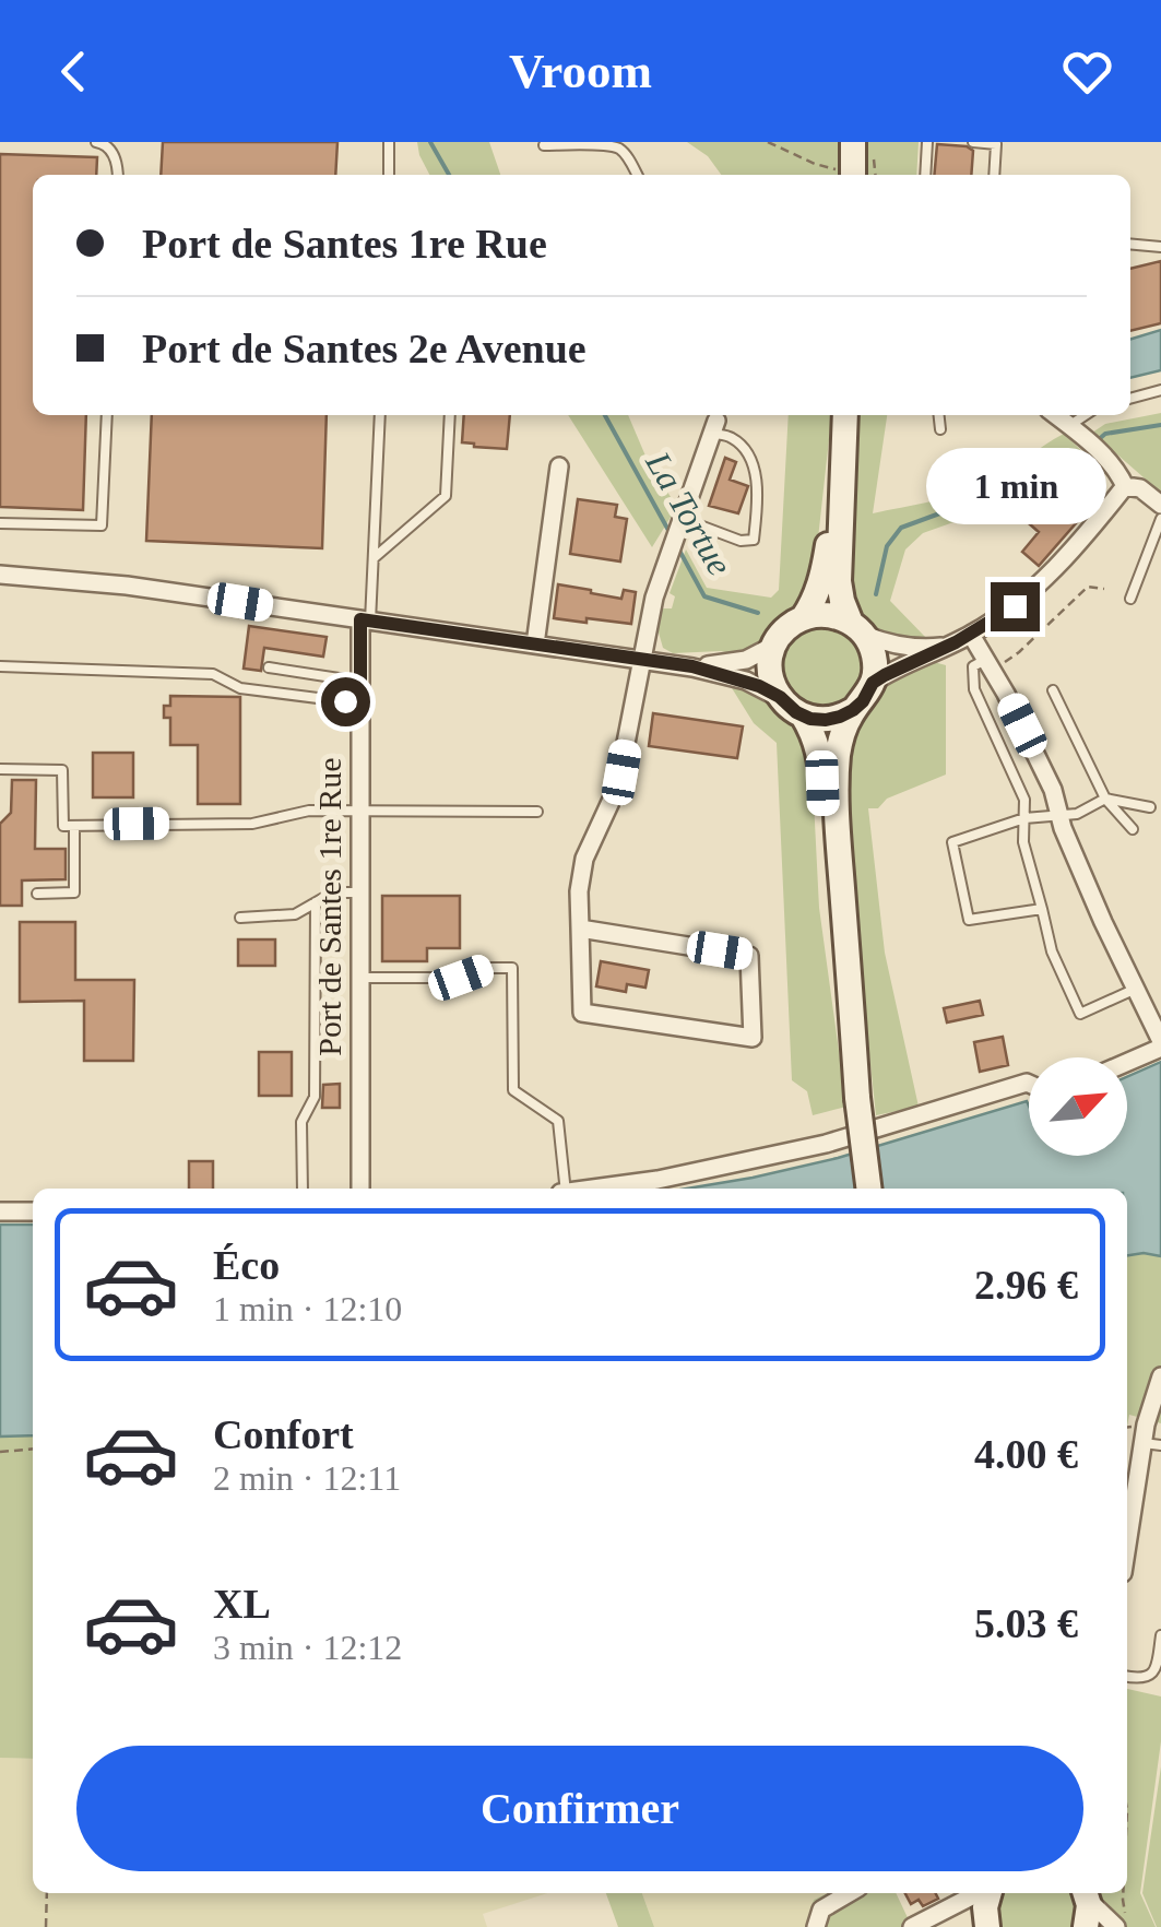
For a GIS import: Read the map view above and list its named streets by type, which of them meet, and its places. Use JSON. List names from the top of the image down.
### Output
{
  "streets": {
    "street": ["Port de Santes 1re Rue"]
  },
  "water": ["La Tortue"],
  "north": "top right",
  "page": {
    "header": "Vroom",
    "banner": ["Port de Santes 1re Rue", "Port de Santes 2e Avenue"],
    "bubble": "1 min",
    "list": [
      {
        "name": "Éco",
        "note": "1 min · 12:10",
        "value": "2.96 €"
      },
      {
        "name": "Confort",
        "note": "2 min · 12:11",
        "value": "4.00 €"
      },
      {
        "name": "XL",
        "note": "3 min · 12:12",
        "value": "5.03 €"
      }
    ],
    "buttons": "Confirmer"
  }
}
